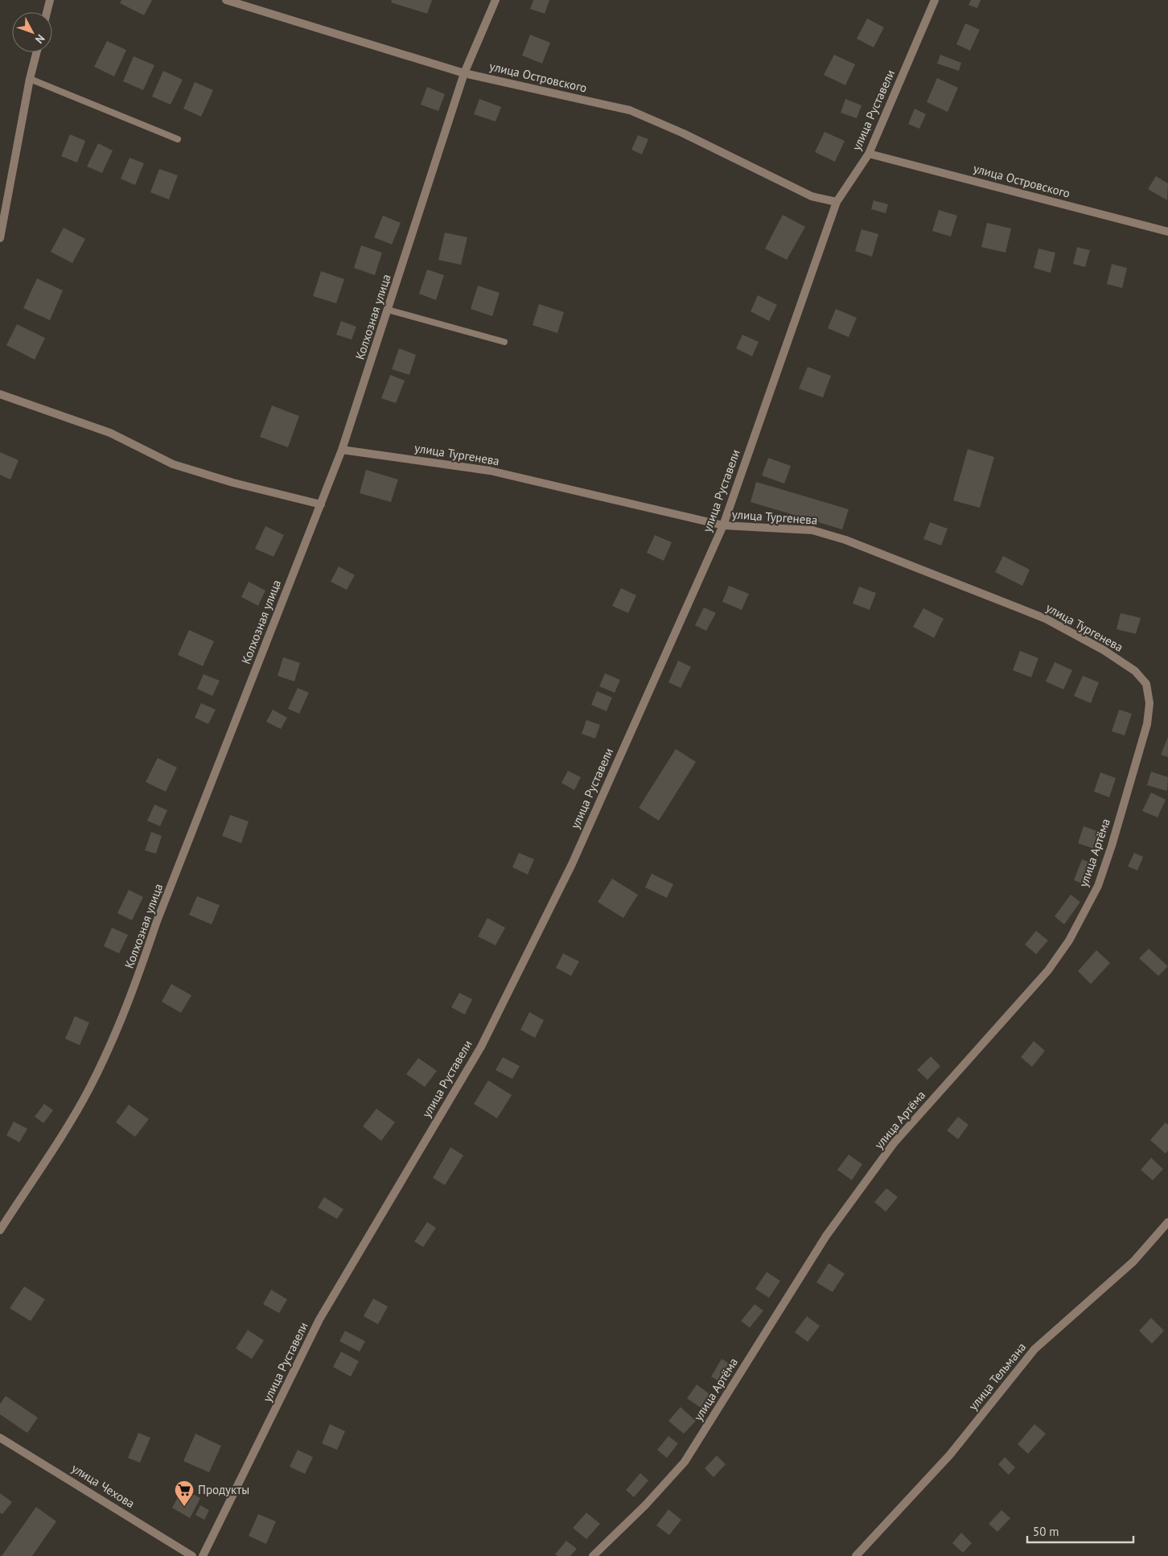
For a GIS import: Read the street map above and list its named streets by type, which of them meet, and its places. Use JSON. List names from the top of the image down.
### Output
{
  "streets": {
    "street": [
      "улица Островского",
      "улица Руставели",
      "Колхозная улица",
      "улица Тургенева",
      "улица Артёма",
      "улица Тельмана",
      "улица Чехова"
    ]
  },
  "crossings": [
    ["улица Островского", "улица Руставели"],
    ["улица Островского", "Колхозная улица"],
    ["улица Руставели", "улица Тургенева"],
    ["Колхозная улица", "улица Тургенева"],
    ["улица Тургенева", "улица Артёма"]
  ],
  "places": {
    "supermarket": ["Продукты"]
  },
  "scale_bar": "50 m",
  "north": "bottom right"
}
